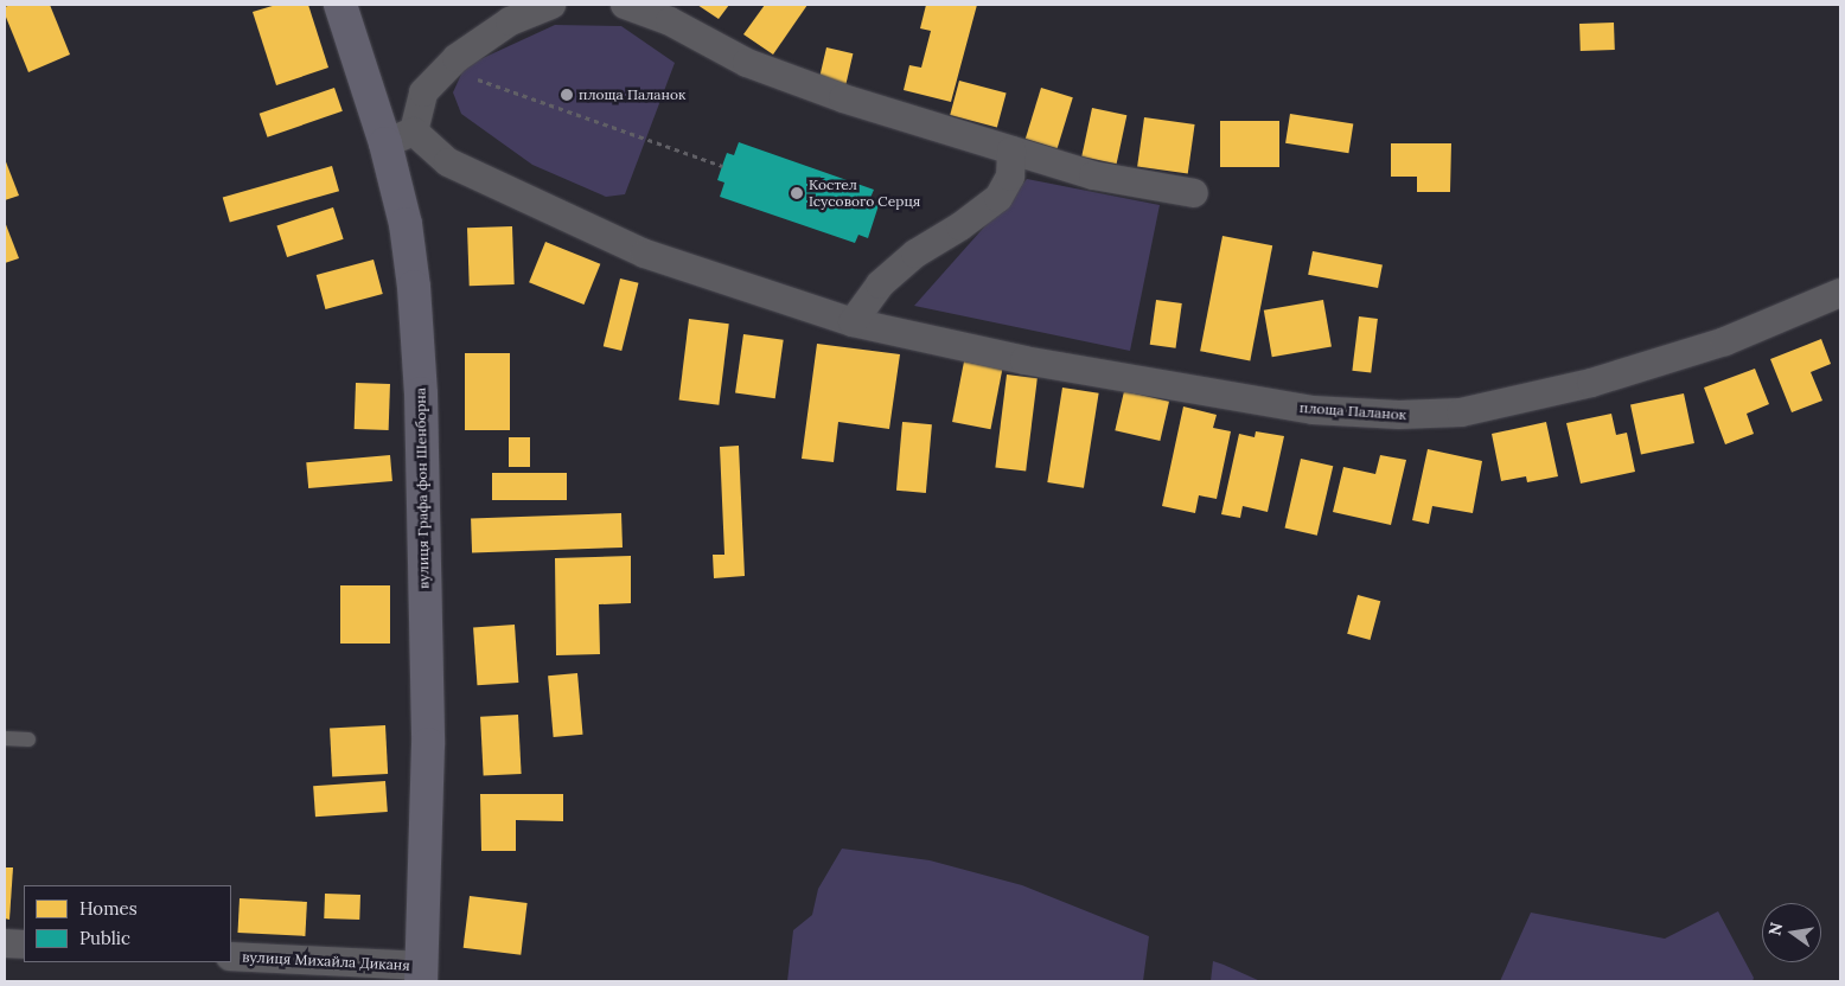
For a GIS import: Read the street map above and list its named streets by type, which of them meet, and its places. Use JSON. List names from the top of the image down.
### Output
{
  "streets": {
    "highway": ["вулиця Графа фон Шенборна"],
    "street": ["площа Паланок", "вулиця Михайла Диканя"]
  },
  "crossings": [
    ["площа Паланок", "вулиця Графа фон Шенборна"],
    ["вулиця Графа фон Шенборна", "вулиця Михайла Диканя"]
  ],
  "places": ["площа Паланок", "Костел Ісусового Серця"],
  "legend": ["Homes", "Public"],
  "north": "left"
}
